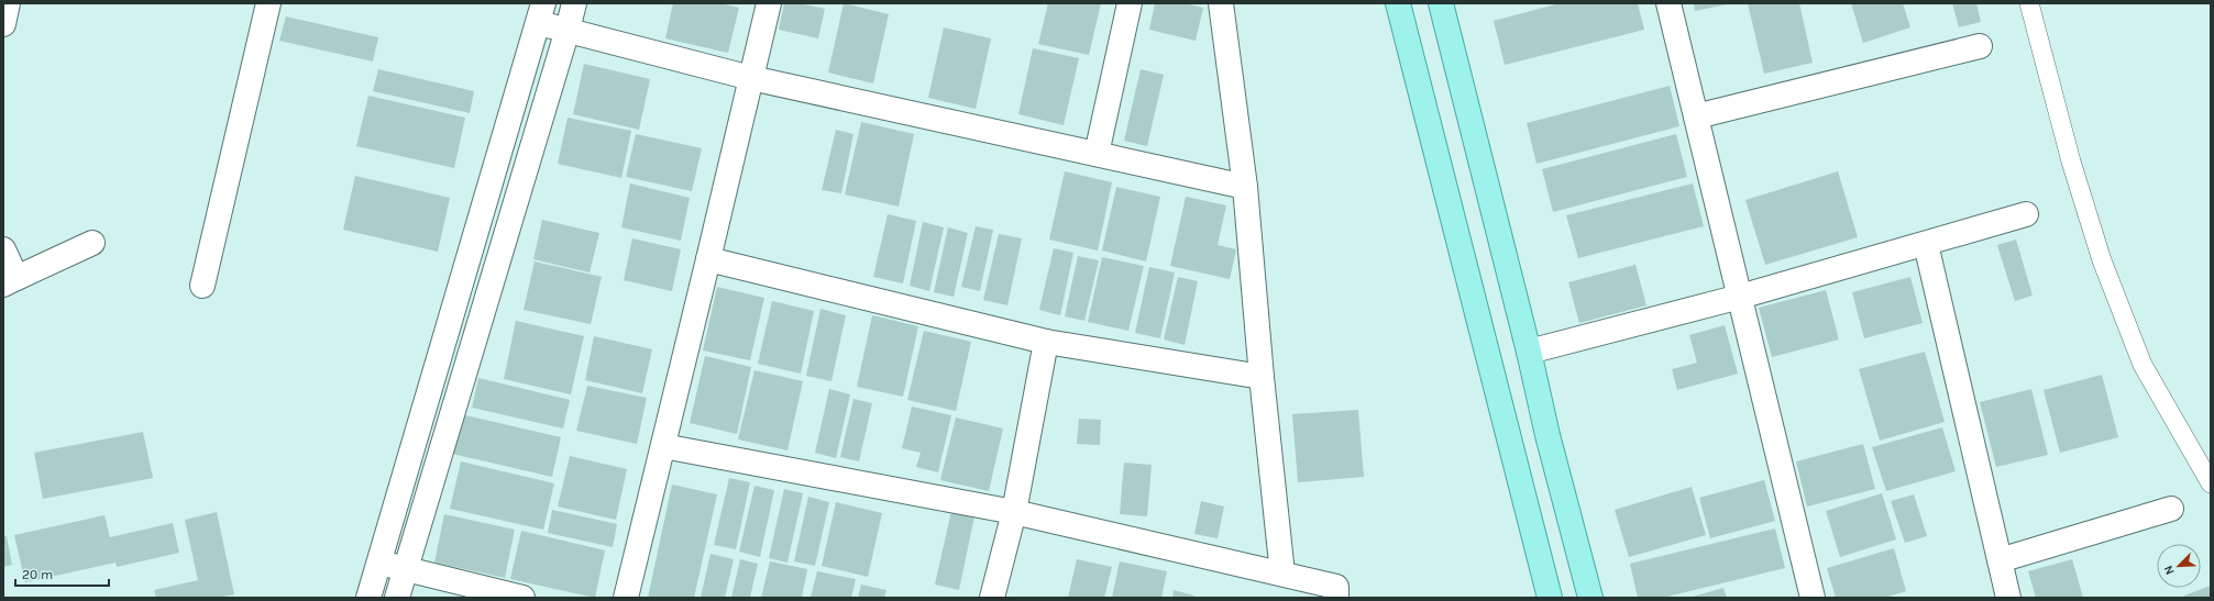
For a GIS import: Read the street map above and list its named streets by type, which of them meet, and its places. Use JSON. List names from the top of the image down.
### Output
{
  "scale_bar": "20 m",
  "north": "bottom left"
}
